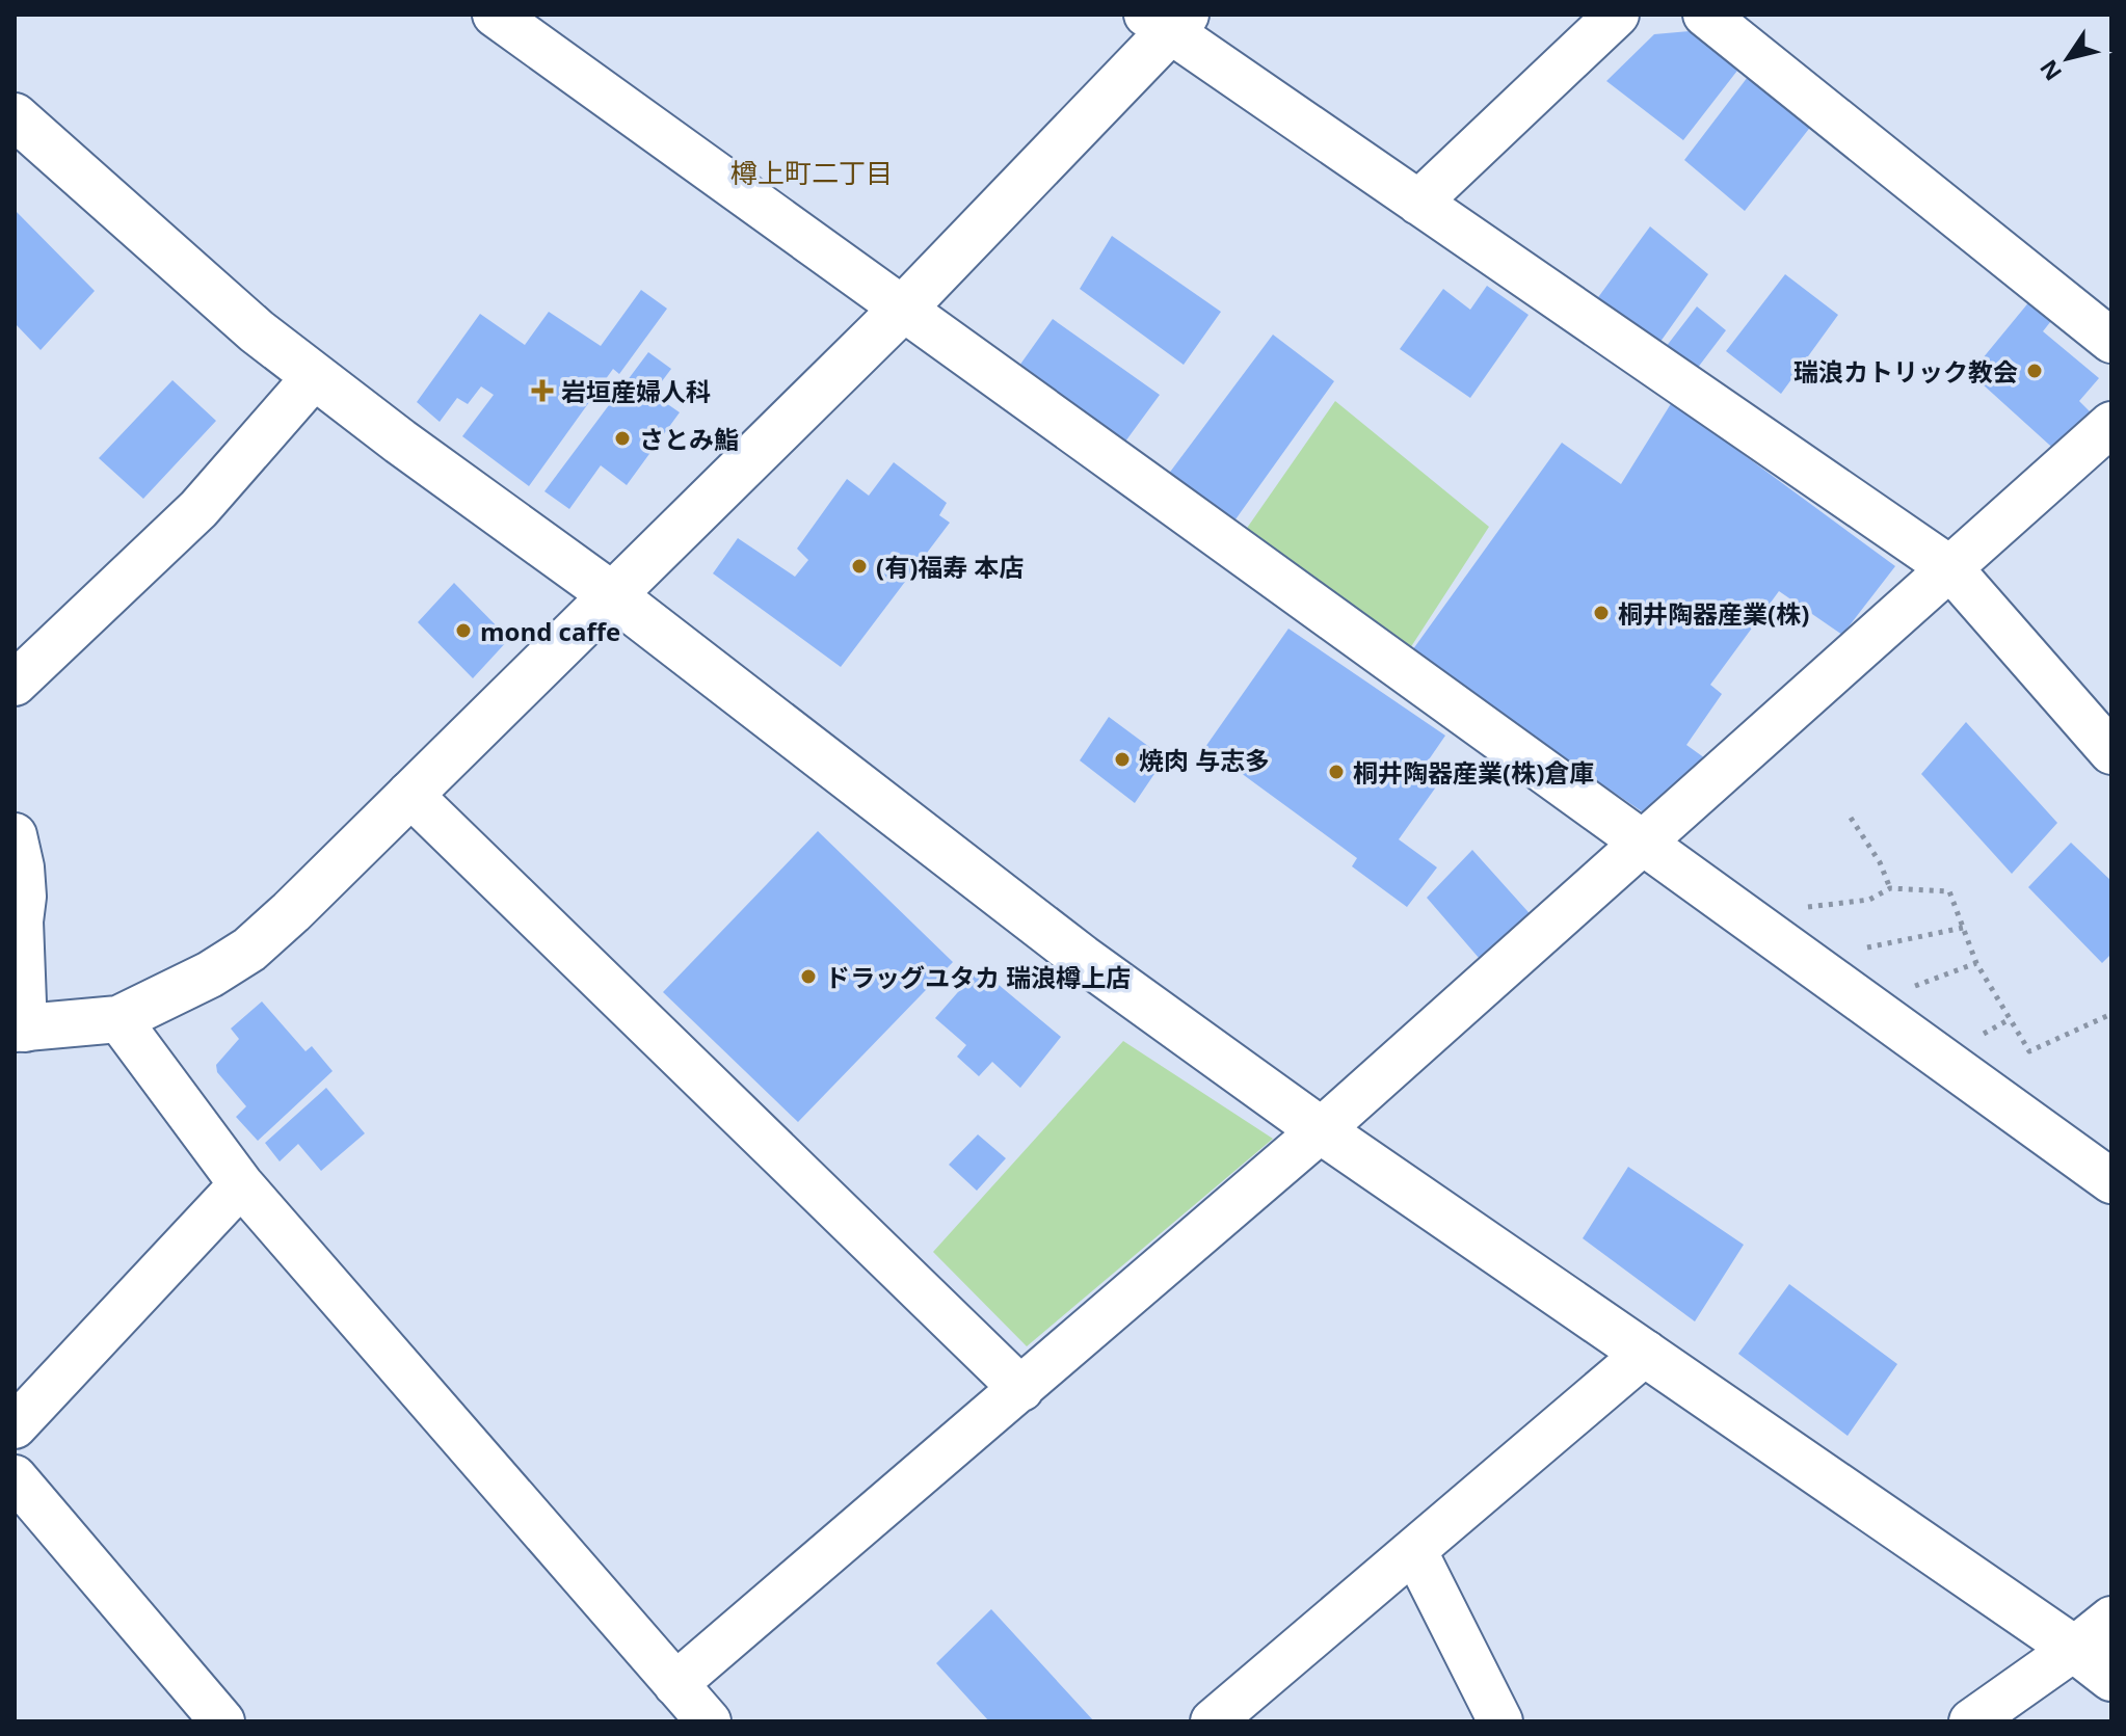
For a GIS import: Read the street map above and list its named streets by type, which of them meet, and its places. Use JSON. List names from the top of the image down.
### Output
{
  "districts": ["樽上町二丁目"],
  "places": {
    "other": [
      "瑞浪カトリック教会",
      "さとみ鮨",
      "(有)福寿 本店",
      "桐井陶器産業(株)",
      "mond caffe",
      "焼肉 与志多",
      "桐井陶器産業(株)倉庫",
      "ドラッグユタカ 瑞浪樽上店"
    ],
    "health": ["岩垣産婦人科"]
  },
  "north": "bottom left"
}
